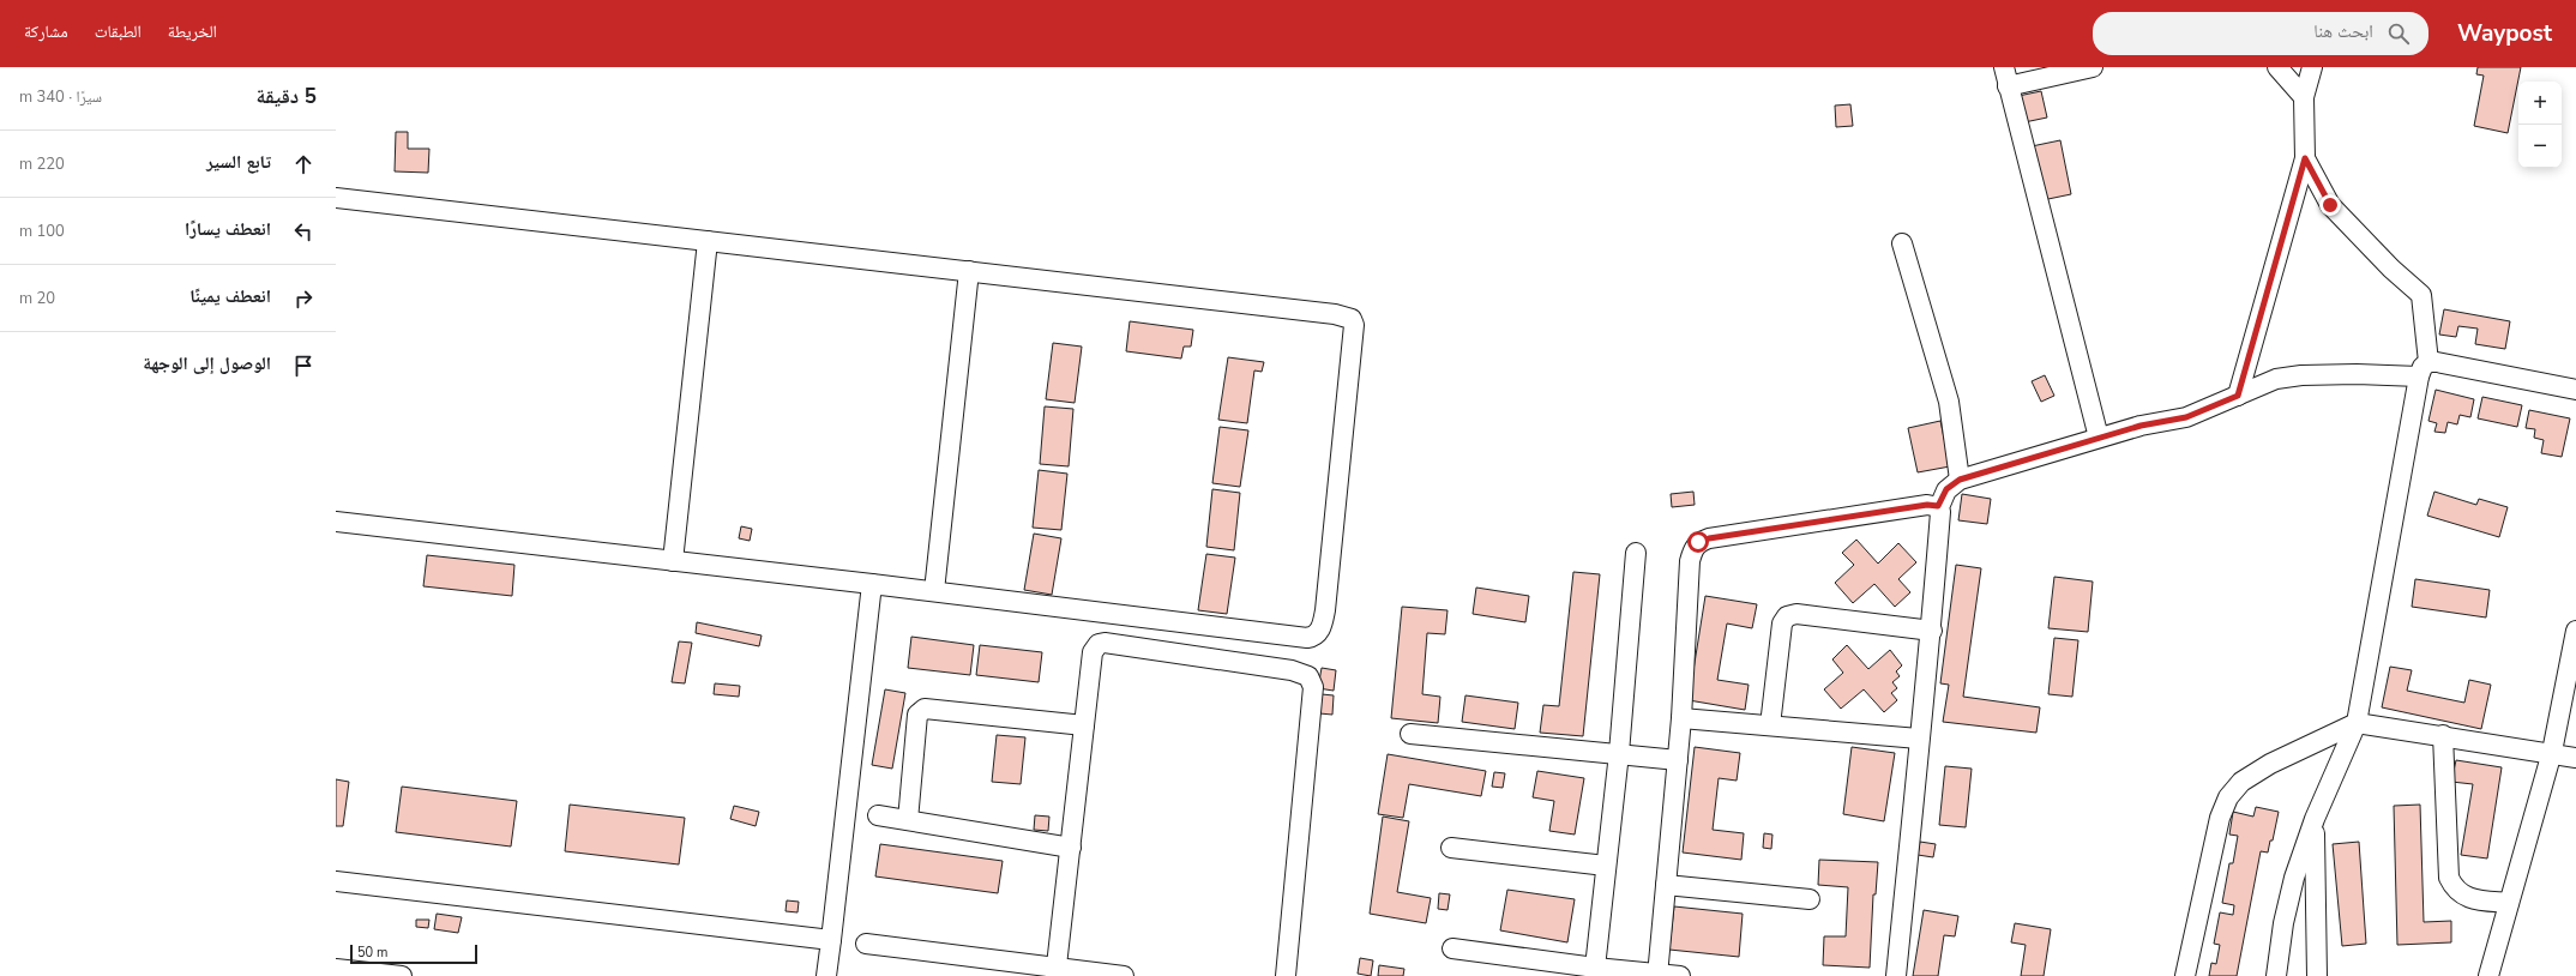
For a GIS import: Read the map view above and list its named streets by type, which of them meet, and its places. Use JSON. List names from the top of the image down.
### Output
{
  "scale_bar": "50 m",
  "page": {
    "header": "Waypost",
    "search": "ابحث هنا",
    "nav": ["الخريطة", "الطبقات", "مشاركة"],
    "heading": ["5 دقيقة", "سيرًا · 340 m"],
    "map_buttons": ["+", "−"],
    "list": [
      ["تابع السير", "220 m"],
      ["انعطف يسارًا", "100 m"],
      ["انعطف يمينًا", "20 m"],
      "الوصول إلى الوجهة"
    ],
    "scale": "50 m"
  }
}
